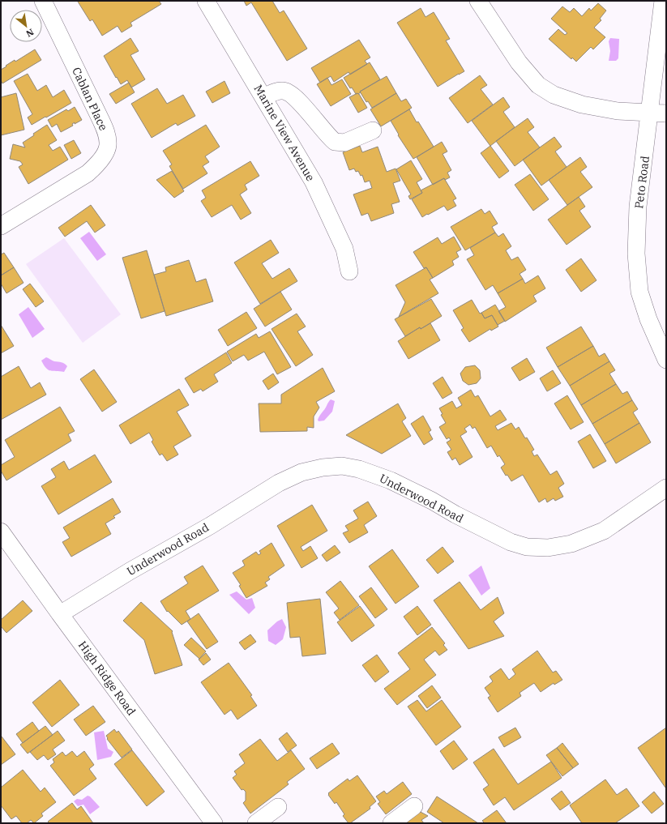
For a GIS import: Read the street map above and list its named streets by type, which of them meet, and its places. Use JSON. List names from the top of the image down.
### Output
{
  "streets": {
    "street": [
      "Cablan Place",
      "Marine View Avenue",
      "Peto Road",
      "Underwood Road",
      "High Ridge Road"
    ]
  },
  "crossings": [
    ["Underwood Road", "High Ridge Road"]
  ],
  "north": "bottom right"
}
